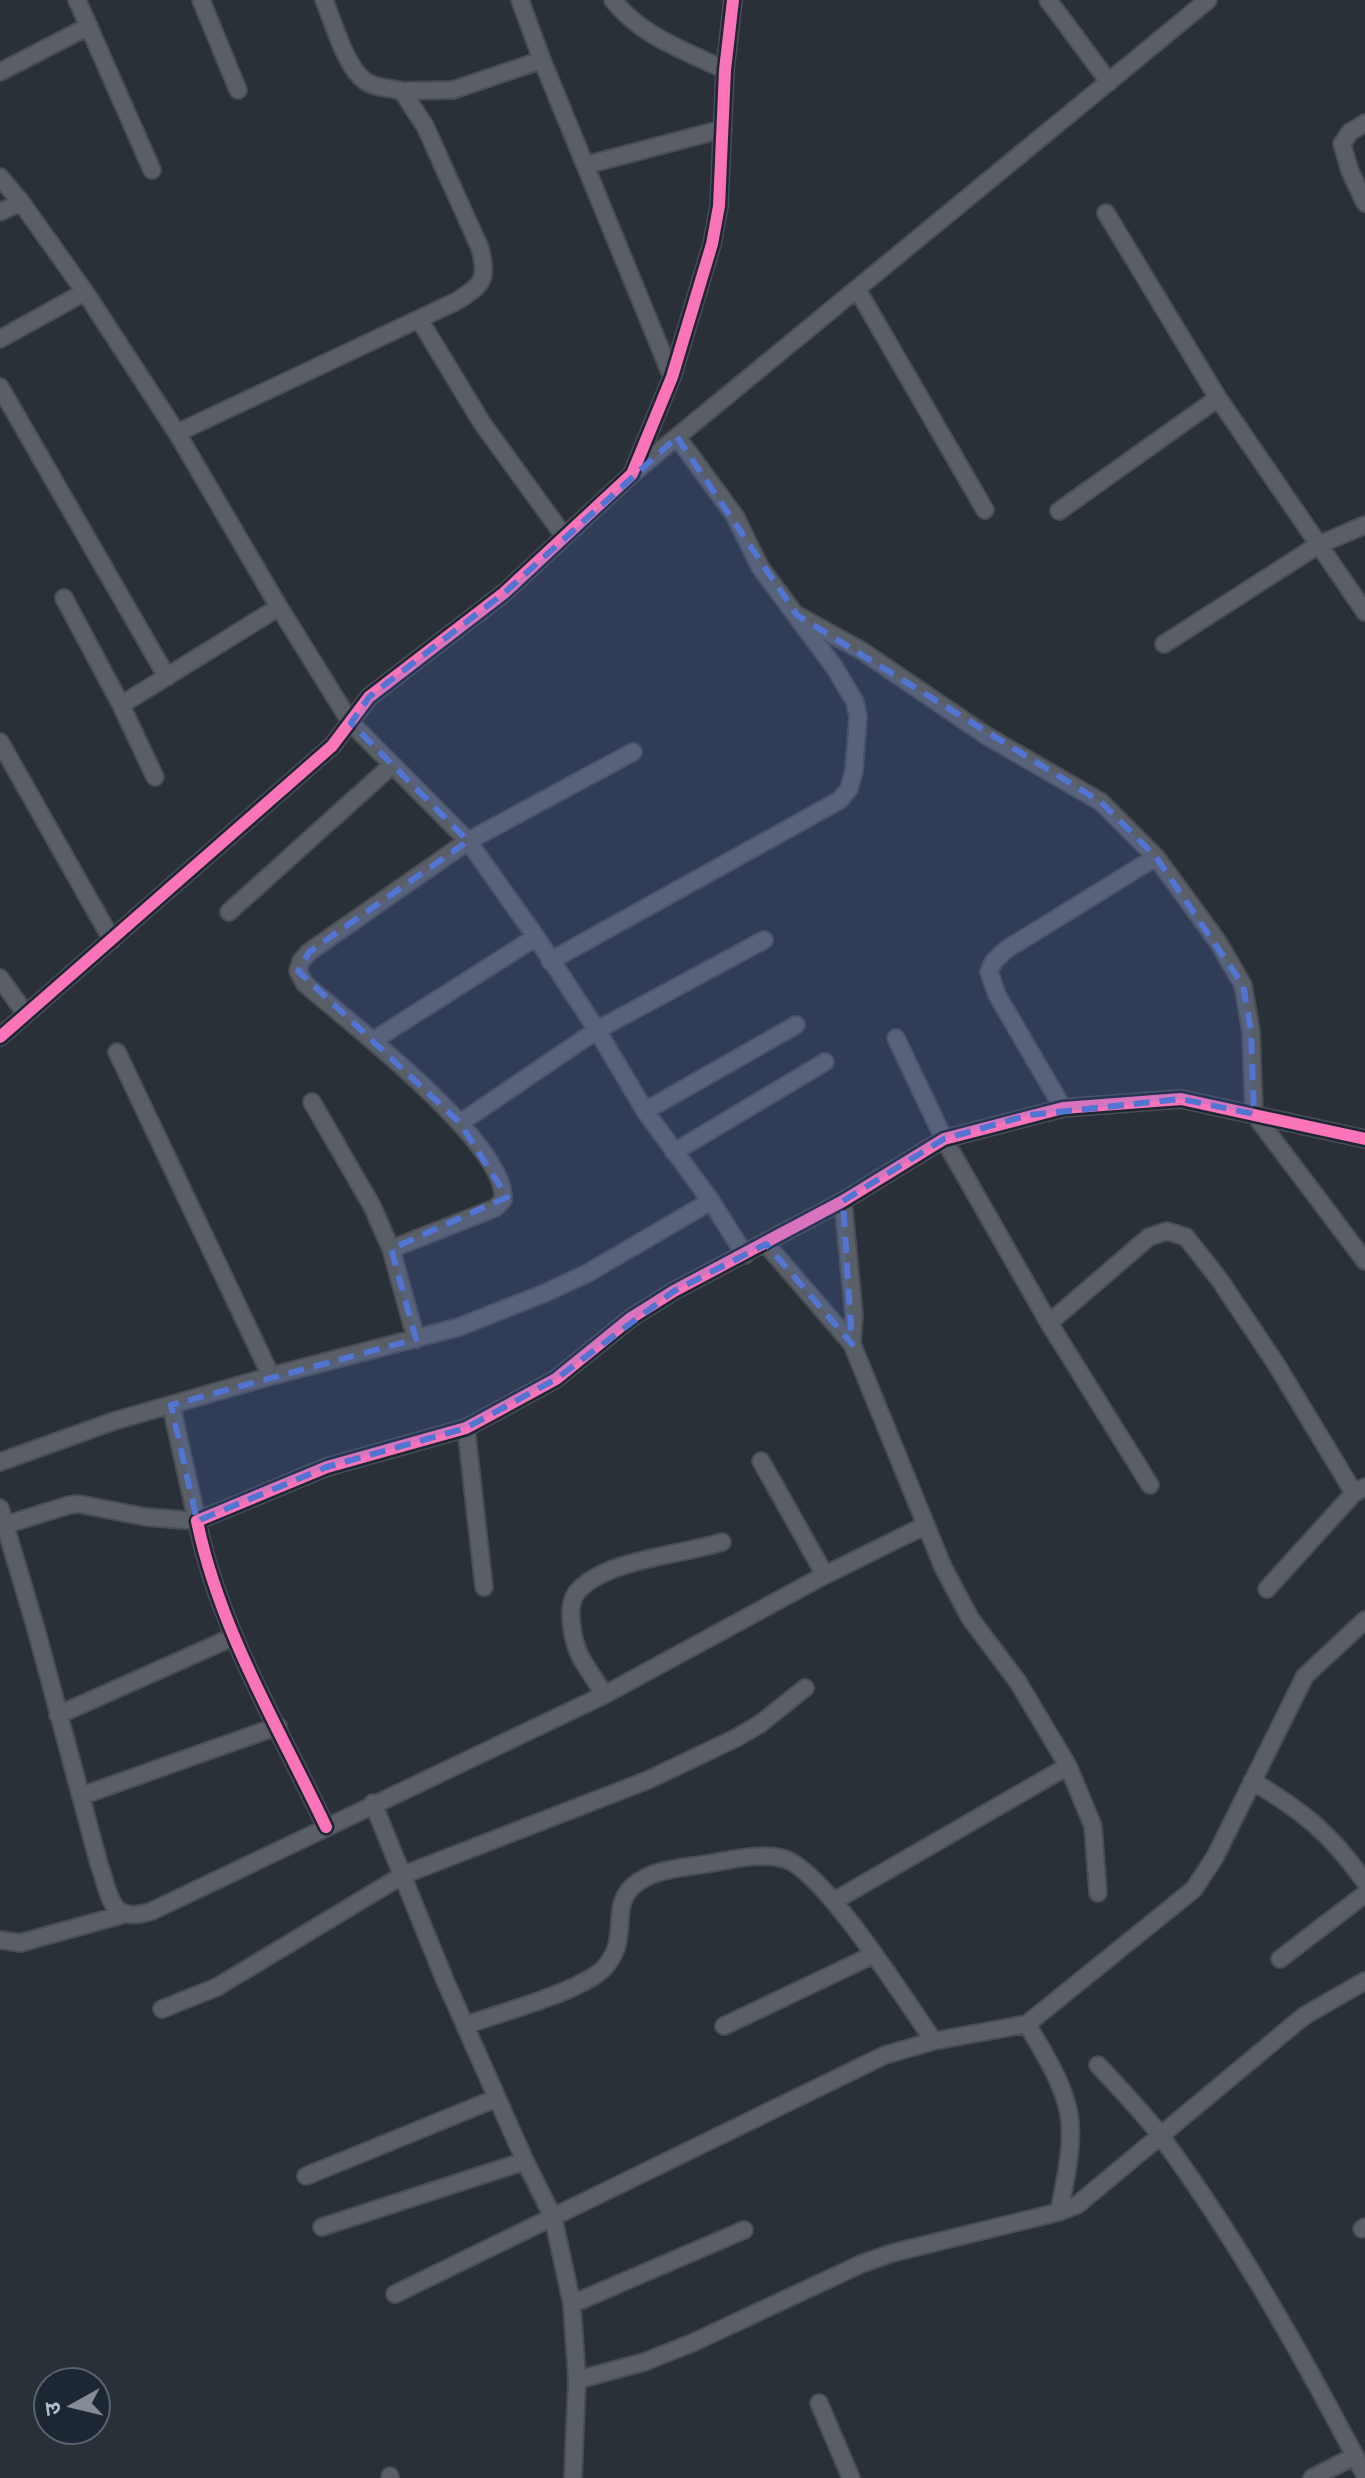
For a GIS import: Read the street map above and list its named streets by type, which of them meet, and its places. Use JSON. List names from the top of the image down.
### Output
{
  "north": "left"
}
